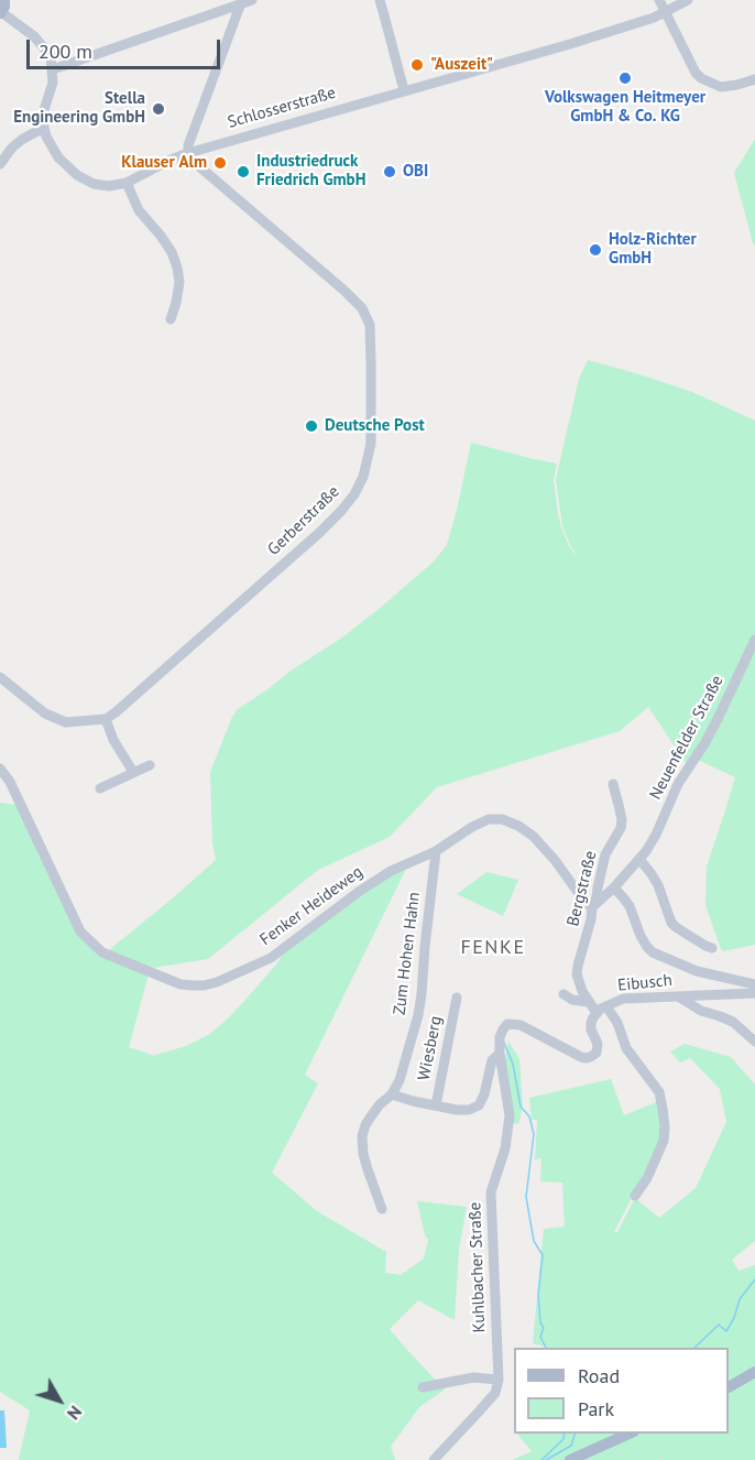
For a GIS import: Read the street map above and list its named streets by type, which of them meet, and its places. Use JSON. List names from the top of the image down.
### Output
{
  "streets": {
    "street": [
      "Schlosserstraße",
      "Gerberstraße",
      "Neuenfelder Straße",
      "Bergstraße",
      "Fenker Heideweg",
      "Zum Hohen Hahn",
      "Eibusch",
      "Wiesberg",
      "Kuhlbacher Straße"
    ]
  },
  "crossings": [
    ["Schlosserstraße", "Gerberstraße"],
    ["Neuenfelder Straße", "Bergstraße"],
    ["Neuenfelder Straße", "Fenker Heideweg"],
    ["Bergstraße", "Fenker Heideweg"],
    ["Bergstraße", "Eibusch"],
    ["Fenker Heideweg", "Zum Hohen Hahn"]
  ],
  "districts": ["FENKE"],
  "places": [
    "\"Auszeit\"",
    "Volkswagen Heitmeyer GmbH & Co. KG",
    "Stella Engineering GmbH",
    "Klauser Alm",
    "Industriedruck Friedrich GmbH",
    "OBI",
    "Holz-Richter GmbH",
    "Deutsche Post"
  ],
  "legend": ["Road", "Park"],
  "scale_bar": "200 m",
  "north": "bottom right"
}
